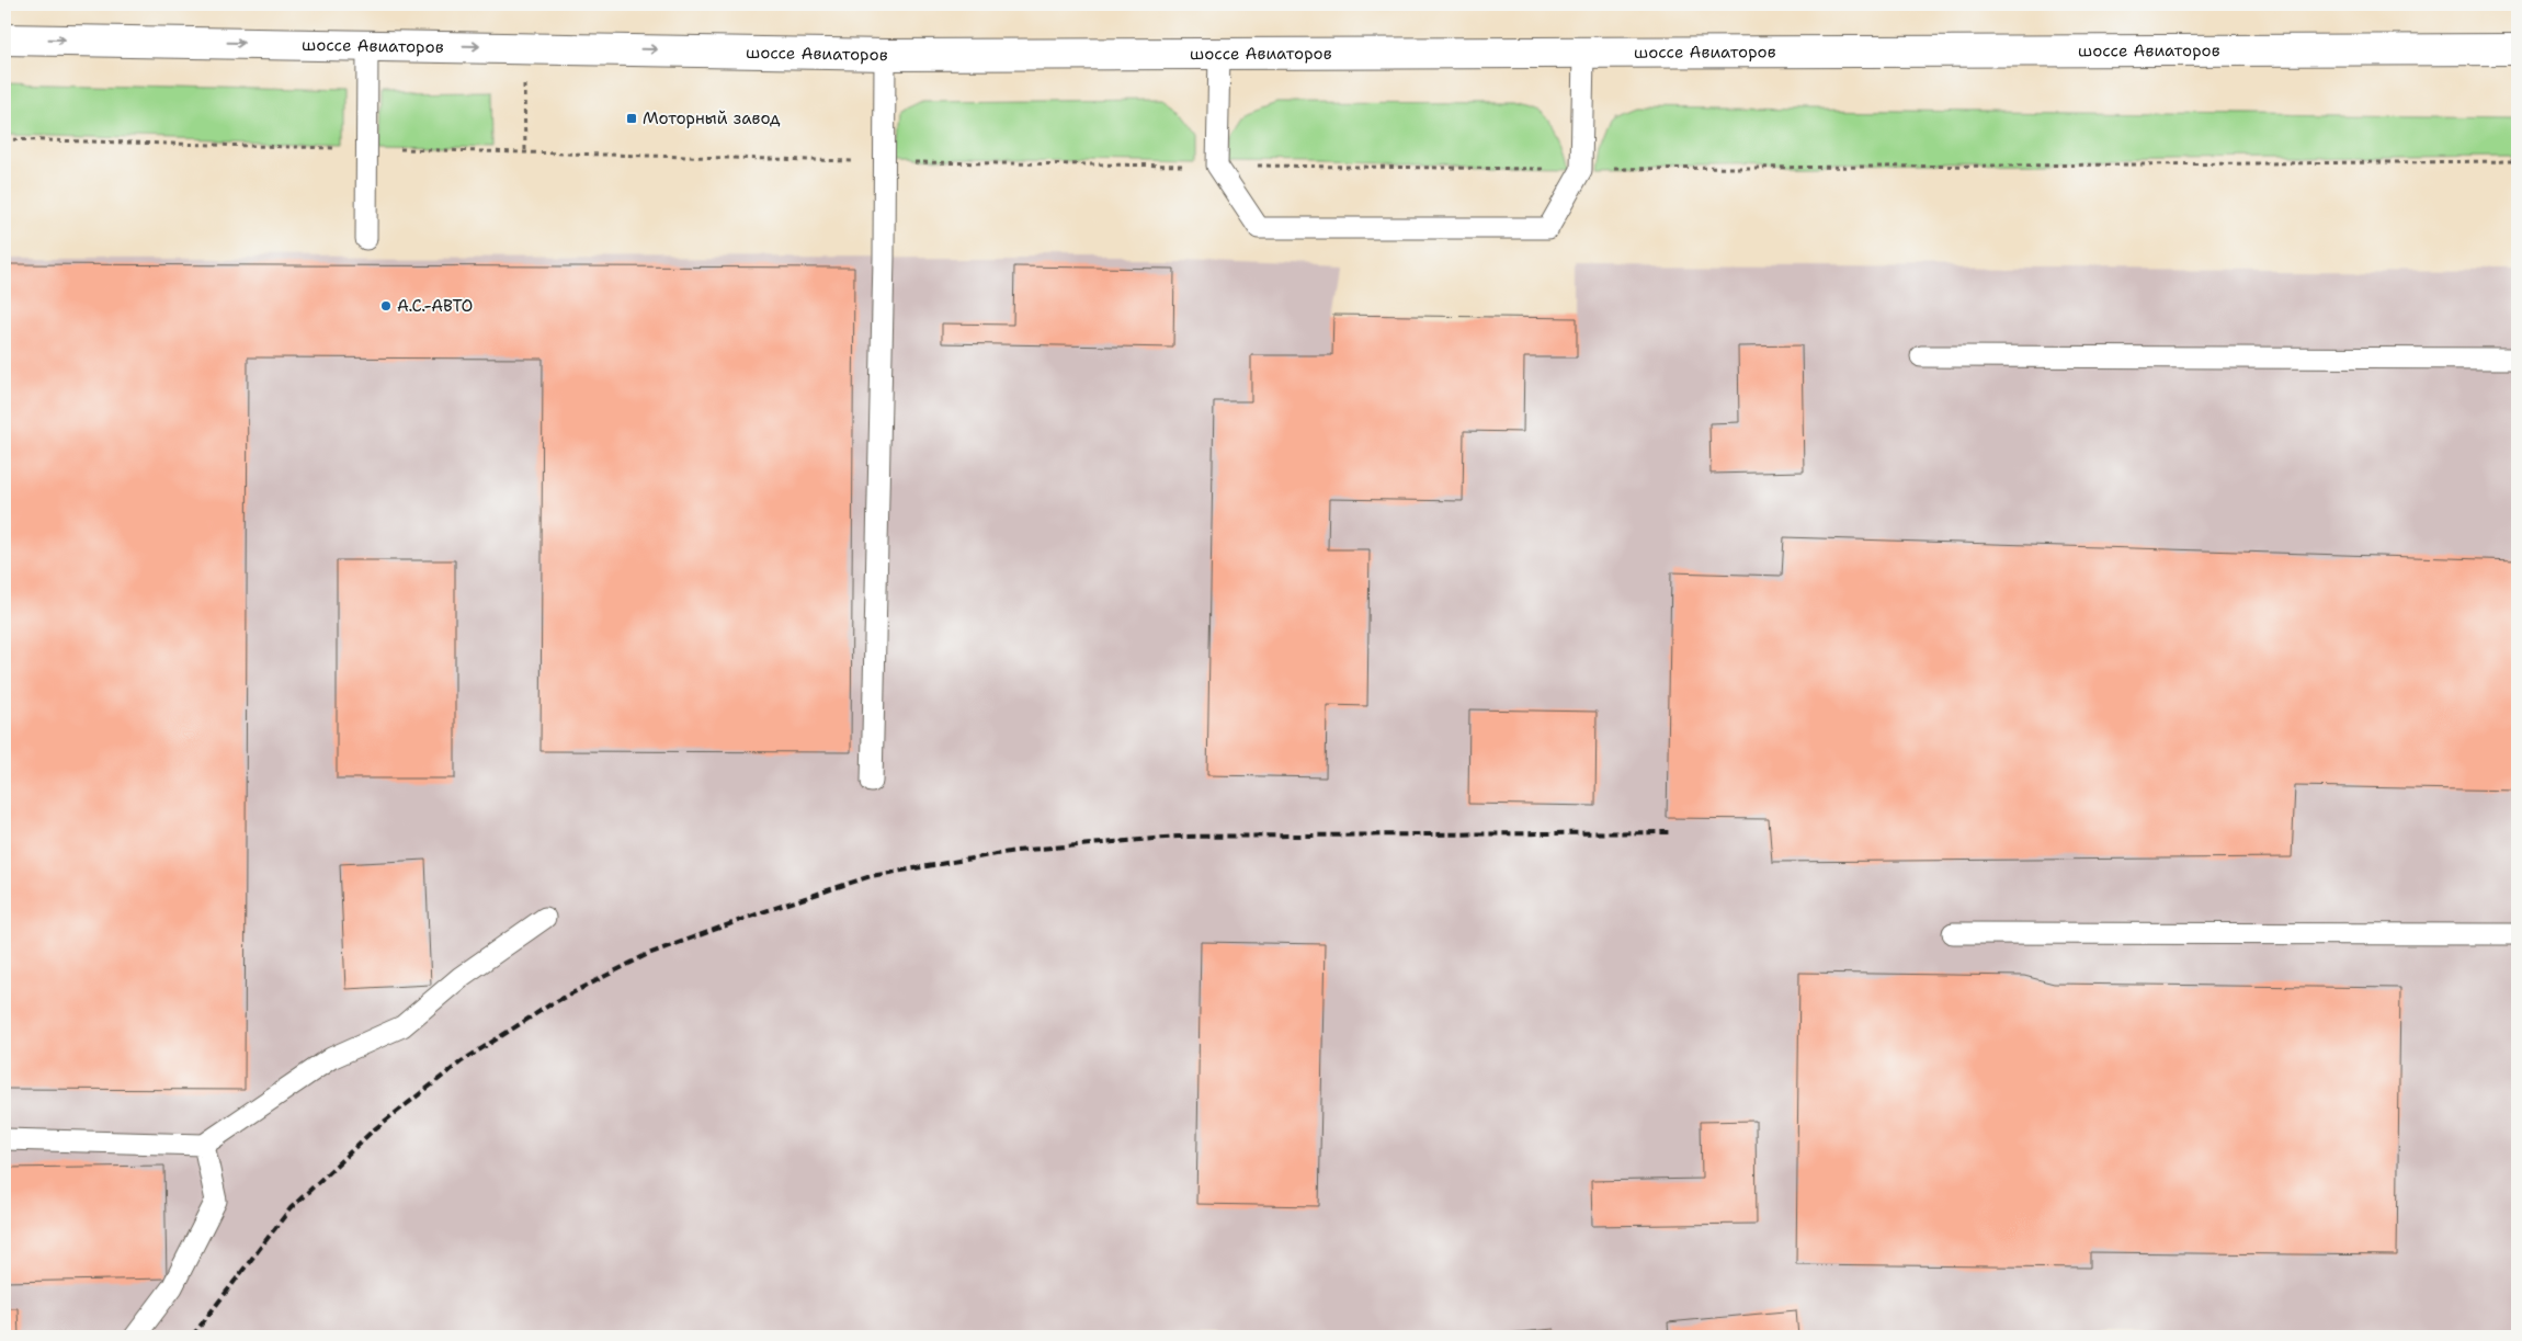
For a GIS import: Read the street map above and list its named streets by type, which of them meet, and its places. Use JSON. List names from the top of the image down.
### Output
{
  "streets": {
    "main road": ["шоссе Авиаторов"]
  },
  "one_way": ["шоссе Авиаторов"],
  "places": {
    "transit": ["Моторный завод"],
    "other": ["А.С.-АВТО"]
  }
}
